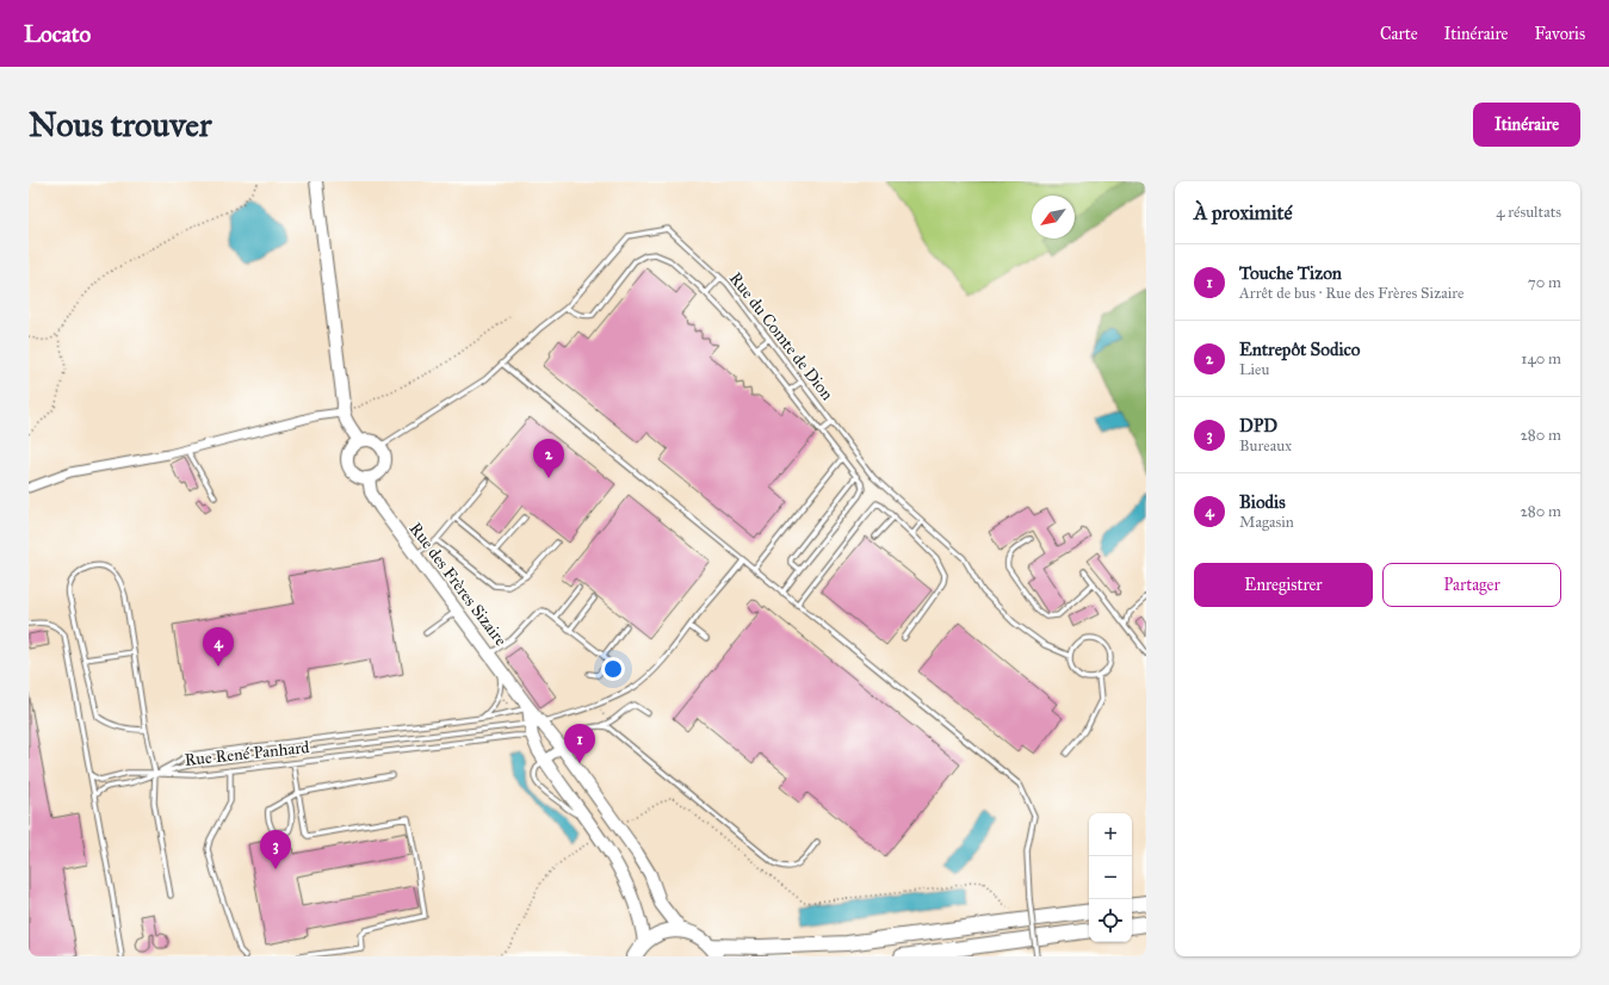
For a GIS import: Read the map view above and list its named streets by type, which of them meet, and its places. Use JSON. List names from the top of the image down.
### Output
{
  "streets": {
    "street": ["Rue des Frères Sizaire"],
    "lane": ["Rue du Comte de Dion", "Rue René Panhard"]
  },
  "crossings": [
    ["Rue du Comte de Dion", "Rue des Frères Sizaire"],
    ["Rue des Frères Sizaire", "Rue René Panhard"]
  ],
  "north": "bottom left",
  "page": {
    "header": "Locato",
    "nav": ["Carte", "Itinéraire", "Favoris"],
    "buttons": [
      "Itinéraire",
      ["Enregistrer", "Partager"]
    ],
    "title": "Nous trouver",
    "heading": ["À proximité", "4 résultats"],
    "list": [
      {
        "mark": "1",
        "name": "Touche Tizon",
        "note": "Arrêt de bus · Rue des Frères Sizaire",
        "value": "70 m"
      },
      {
        "mark": "2",
        "name": "Entrepôt Sodico",
        "note": "Lieu",
        "value": "140 m"
      },
      {
        "mark": "3",
        "name": "DPD",
        "note": "Bureaux",
        "value": "280 m"
      },
      {
        "mark": "4",
        "name": "Biodis",
        "note": "Magasin",
        "value": "280 m"
      }
    ],
    "pins": [
      "2",
      "4",
      "1",
      "3"
    ],
    "map_buttons": ["+", "−"]
  }
}
